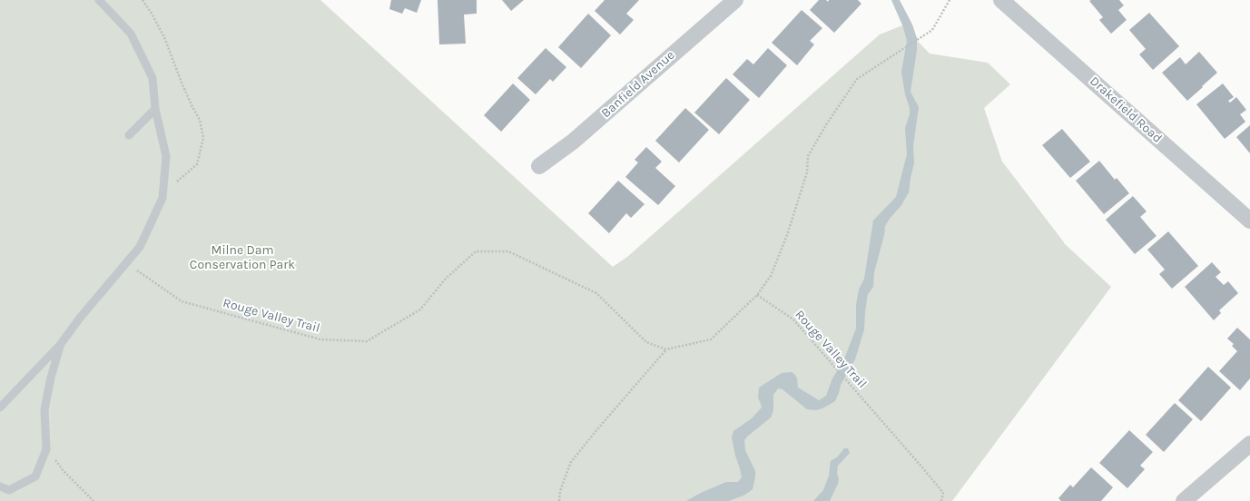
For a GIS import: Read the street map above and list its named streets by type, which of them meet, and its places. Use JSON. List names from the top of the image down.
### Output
{
  "streets": {
    "street": ["Banfield Avenue", "Drakefield Road"],
    "path": ["Rouge Valley Trail"]
  },
  "parks": ["Milne Dam Conservation Park"]
}
